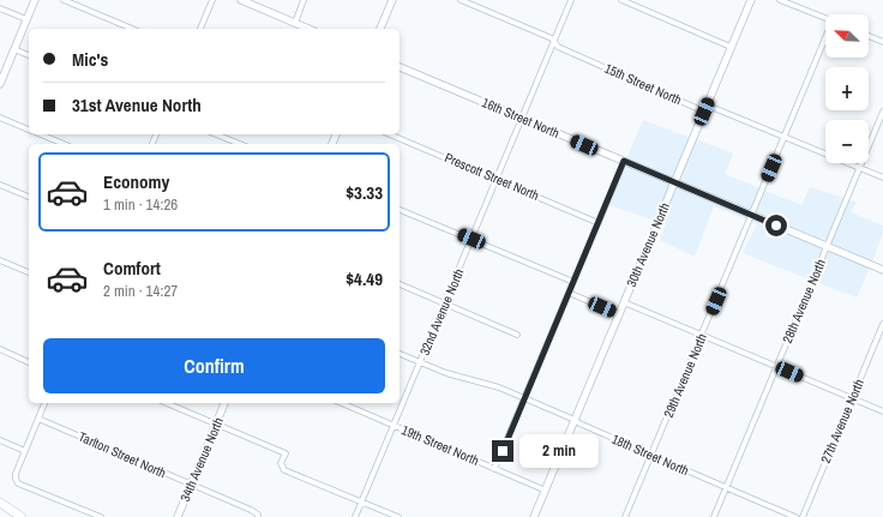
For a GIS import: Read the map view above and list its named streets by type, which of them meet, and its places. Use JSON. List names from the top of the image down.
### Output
{
  "streets": {
    "street": [
      "15th Street North",
      "16th Street North",
      "Prescott Street North",
      "30th Avenue North",
      "28th Avenue North",
      "32nd Avenue North",
      "29th Avenue North",
      "27th Avenue North",
      "19th Street North",
      "Tarlton Street North",
      "18th Street North",
      "34th Avenue North"
    ]
  },
  "crossings": [
    ["15th Street North", "30th Avenue North"],
    ["15th Street North", "28th Avenue North"],
    ["15th Street North", "32nd Avenue North"],
    ["15th Street North", "29th Avenue North"],
    ["16th Street North", "30th Avenue North"],
    ["16th Street North", "28th Avenue North"],
    ["16th Street North", "32nd Avenue North"],
    ["16th Street North", "29th Avenue North"],
    ["Prescott Street North", "32nd Avenue North"],
    ["30th Avenue North", "19th Street North"],
    ["30th Avenue North", "18th Street North"],
    ["28th Avenue North", "18th Street North"],
    ["32nd Avenue North", "19th Street North"],
    ["32nd Avenue North", "18th Street North"],
    ["29th Avenue North", "18th Street North"],
    ["Tarlton Street North", "34th Avenue North"]
  ],
  "north": "top left",
  "page": {
    "map_buttons": ["+", "−"],
    "banner": ["Mic's", "31st Avenue North"],
    "list": [
      {
        "name": "Economy",
        "note": "1 min · 14:26",
        "value": "$3.33"
      },
      {
        "name": "Comfort",
        "note": "2 min · 14:27",
        "value": "$4.49"
      }
    ],
    "buttons": "Confirm",
    "bubble": "2 min"
  }
}
